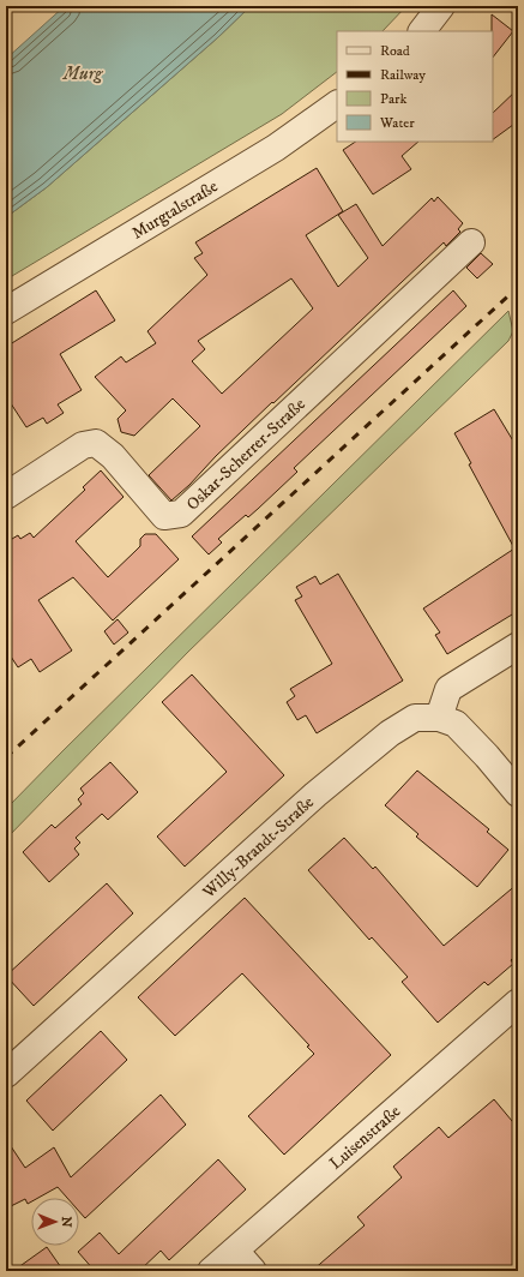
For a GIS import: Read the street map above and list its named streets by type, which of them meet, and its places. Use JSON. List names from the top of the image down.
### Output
{
  "streets": {
    "street": [
      "Murgtalstraße",
      "Oskar-Scherrer-Straße",
      "Willy-Brandt-Straße",
      "Luisenstraße"
    ]
  },
  "water": ["Murg"],
  "legend": [
    "Road",
    "Railway",
    "Park",
    "Water"
  ],
  "north": "right"
}
